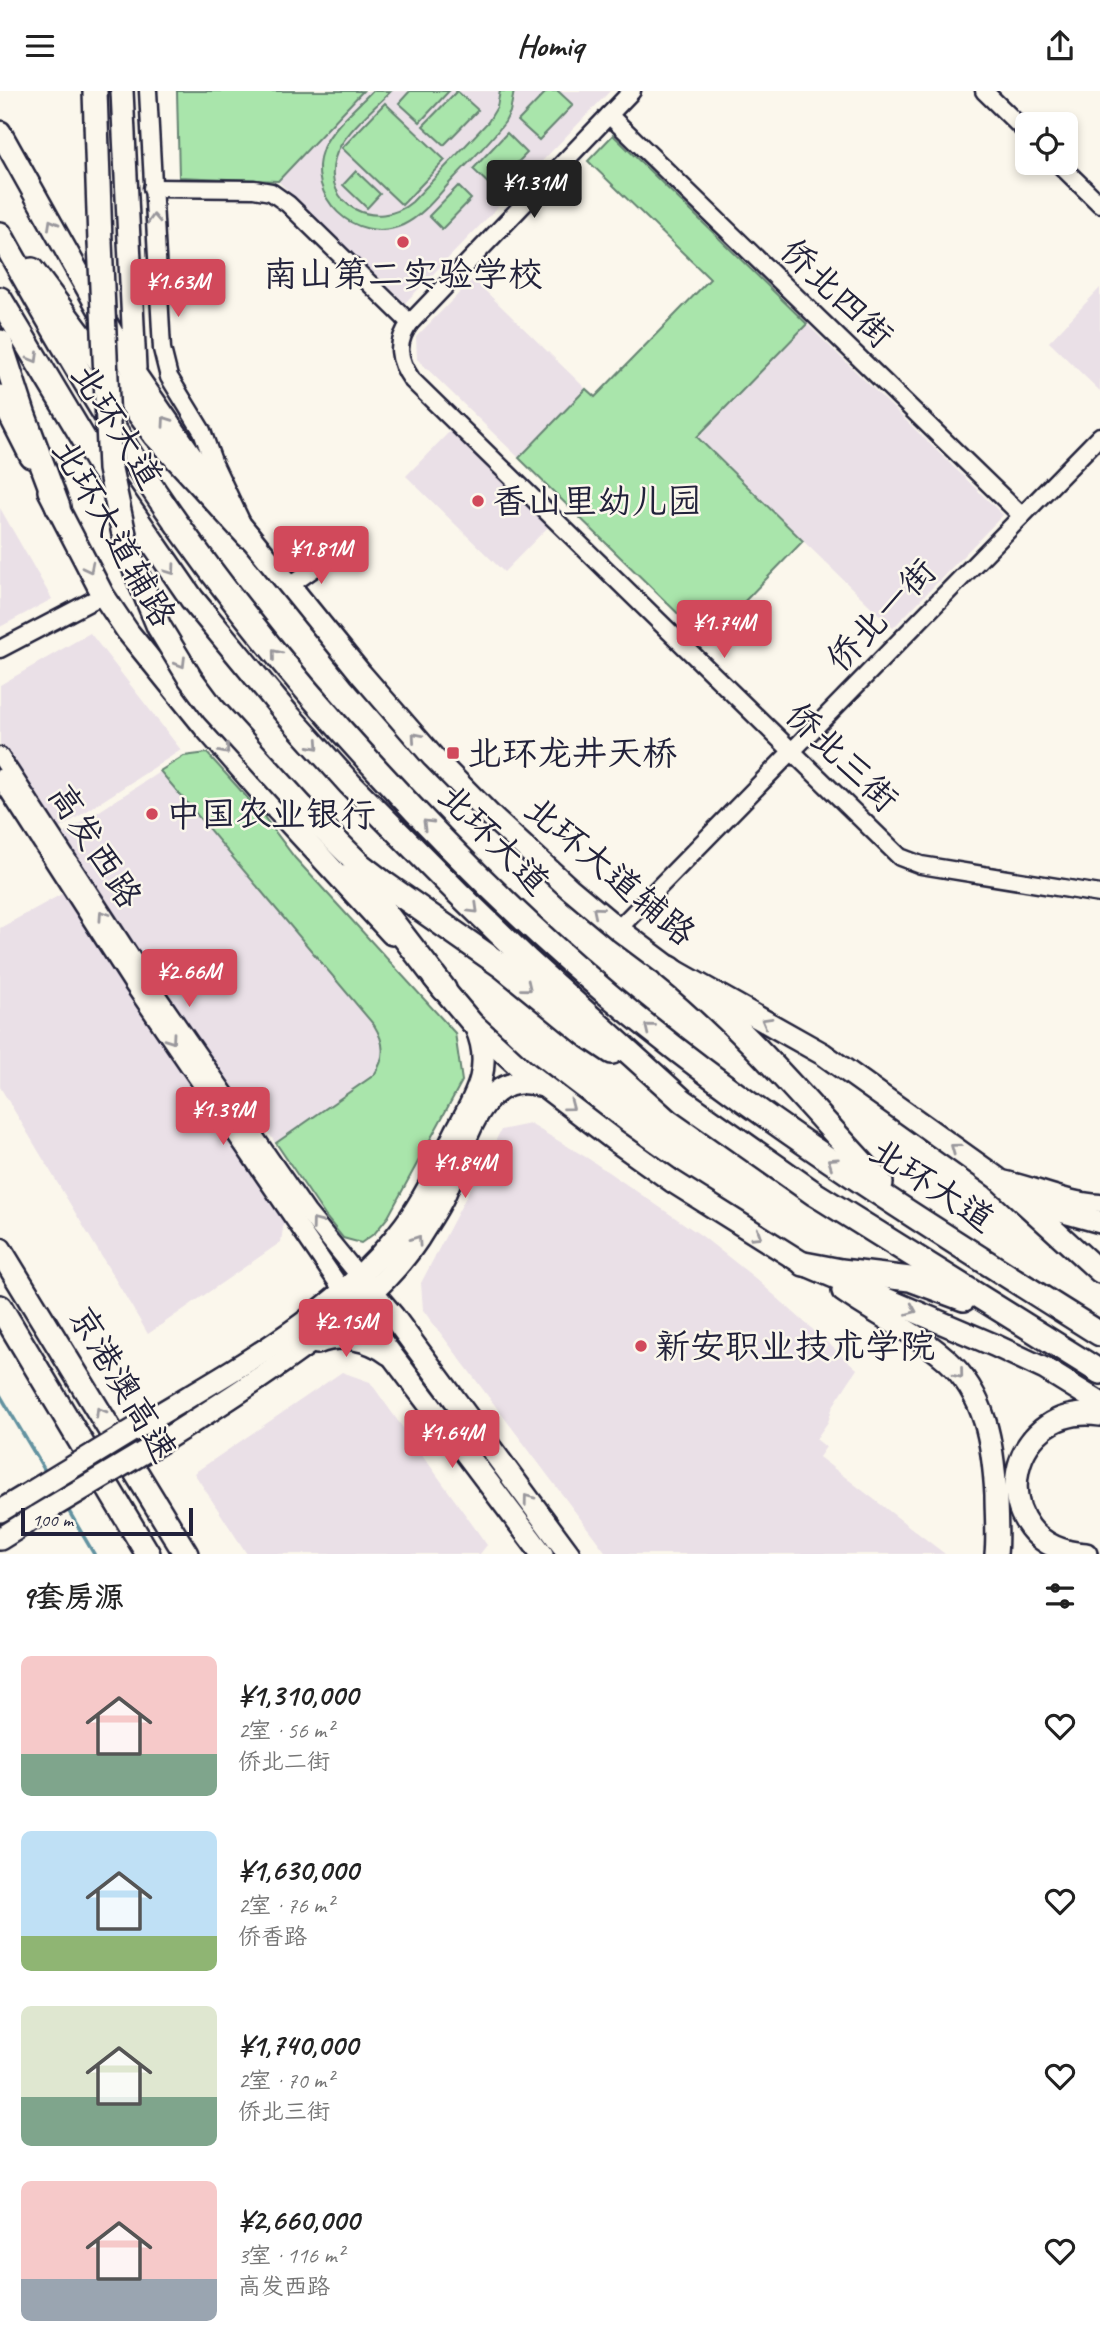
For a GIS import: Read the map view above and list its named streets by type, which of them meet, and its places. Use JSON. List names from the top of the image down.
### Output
{
  "streets": {
    "highway": ["北环大道", "京港澳高速"],
    "main road": ["北环大道辅路"],
    "street": [
      "侨北四街",
      "侨北一街",
      "侨北三街",
      "高发西路"
    ]
  },
  "crossings": [
    ["侨北四街", "侨北一街"],
    ["北环大道辅路", "侨北一街"],
    ["侨北一街", "侨北三街"]
  ],
  "places": {
    "other": [
      "南山第二实验学校",
      "香山里幼儿园",
      "中国农业银行",
      "新安职业技术学院"
    ],
    "transit": ["北环龙井天桥"]
  },
  "scale_bar": "100 m",
  "page": {
    "header": "Homiq",
    "price": [
      "¥1.31M",
      "¥1.63M",
      "¥1.81M",
      "¥1.74M",
      "¥2.66M",
      "¥1.39M",
      "¥1.84M",
      "¥2.15M",
      "¥1.64M"
    ],
    "scale": "100 m",
    "heading": "9套房源",
    "list": [
      {
        "name": "¥1,310,000",
        "note": "2室 · 56 m² · 侨北二街"
      },
      {
        "name": "¥1,630,000",
        "note": "2室 · 76 m² · 侨香路"
      },
      {
        "name": "¥1,740,000",
        "note": "2室 · 70 m² · 侨北三街"
      },
      {
        "name": "¥2,660,000",
        "note": "3室 · 116 m² · 高发西路"
      }
    ]
  }
}
